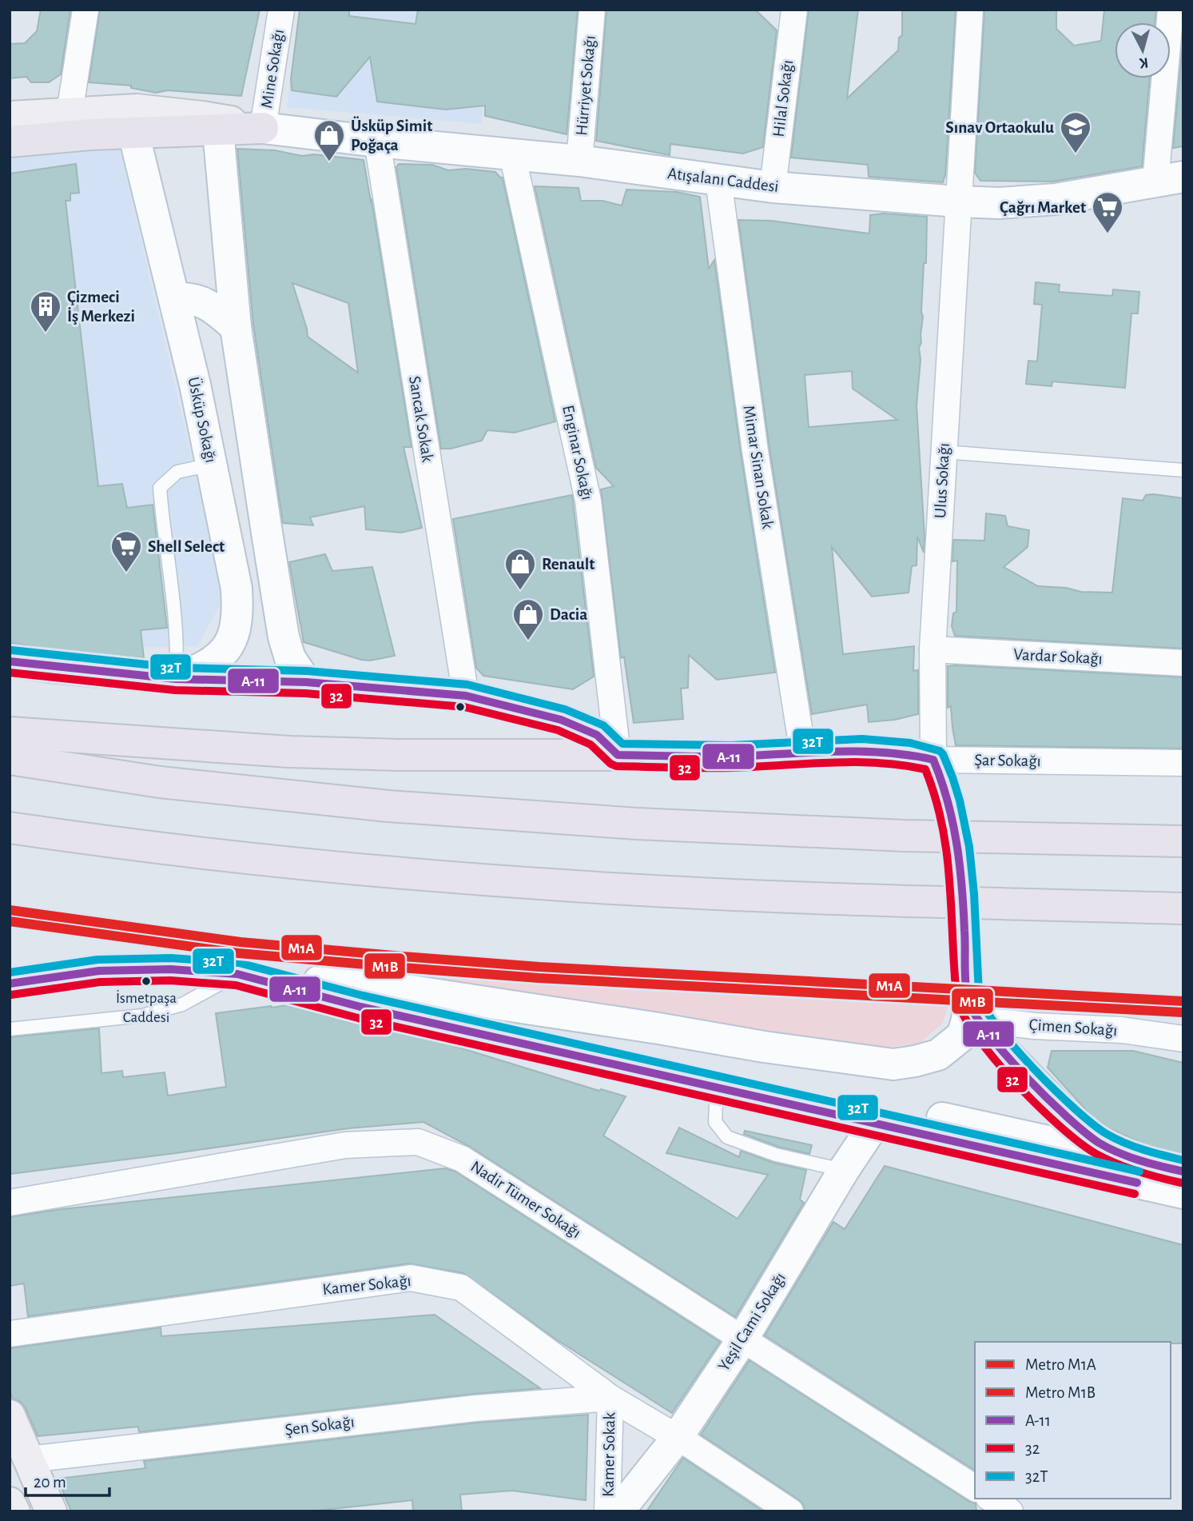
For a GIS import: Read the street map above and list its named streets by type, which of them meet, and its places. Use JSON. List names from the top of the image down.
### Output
{
  "streets": {
    "street": [
      "Mine Sokağı",
      "Hürriyet Sokağı",
      "Hilal Sokağı",
      "Atışalanı Caddesi",
      "Sancak Sokak",
      "Üsküp Sokağı",
      "Enginar Sokağı",
      "Mimar Sinan Sokak",
      "Ulus Sokağı",
      "Vardar Sokağı",
      "Şar Sokağı",
      "Çimen Sokağı",
      "Nadir Tümer Sokağı",
      "Kamer Sokağı",
      "Yeşil Cami Sokağı",
      "Şen Sokağı",
      "Kamer Sokak"
    ]
  },
  "crossings": [
    ["Mine Sokağı", "Atışalanı Caddesi"],
    ["Hürriyet Sokağı", "Atışalanı Caddesi"],
    ["Hilal Sokağı", "Atışalanı Caddesi"],
    ["Atışalanı Caddesi", "Sancak Sokak"],
    ["Atışalanı Caddesi", "Enginar Sokağı"],
    ["Atışalanı Caddesi", "Mimar Sinan Sokak"],
    ["Atışalanı Caddesi", "Ulus Sokağı"],
    ["Enginar Sokağı", "Şar Sokağı"],
    ["Mimar Sinan Sokak", "Şar Sokağı"],
    ["Ulus Sokağı", "Vardar Sokağı"],
    ["Ulus Sokağı", "Şar Sokağı"],
    ["Nadir Tümer Sokağı", "Yeşil Cami Sokağı"],
    ["Kamer Sokağı", "Yeşil Cami Sokağı"],
    ["Kamer Sokağı", "Şen Sokağı"],
    ["Kamer Sokağı", "Kamer Sokak"],
    ["Şen Sokağı", "Kamer Sokak"]
  ],
  "places": {
    "school or university": ["Sınav Ortaokulu"],
    "shop": ["Üsküp Simit Poğaça", "Renault", "Dacia"],
    "supermarket": ["Çağrı Market", "Shell Select"],
    "building": ["Çizmeci İş Merkezi"],
    "other": ["İsmetpaşa Caddesi"]
  },
  "lines": [
    "transit line 32T",
    "transit line A-11",
    "transit line 32",
    "metro line M1A",
    "metro line M1B"
  ],
  "legend": [
    "Metro M1A",
    "Metro M1B",
    "A-11",
    "32",
    "32T"
  ],
  "scale_bar": "20 m",
  "north": "bottom"
}
